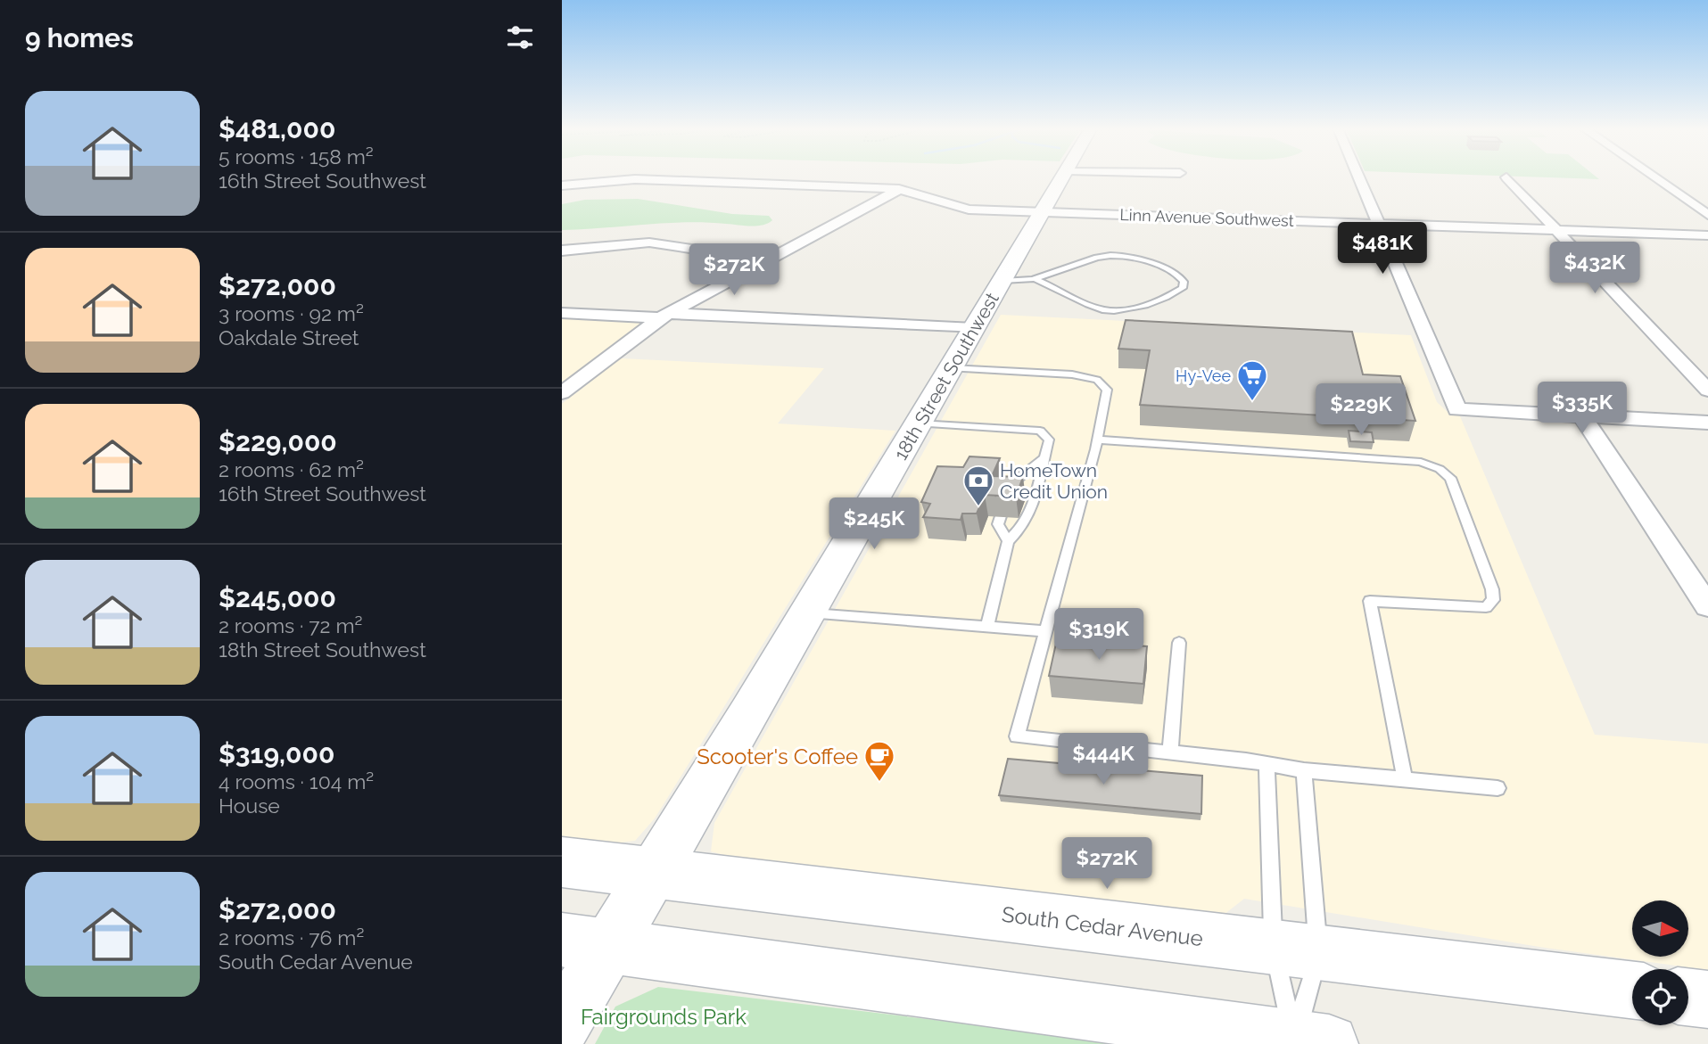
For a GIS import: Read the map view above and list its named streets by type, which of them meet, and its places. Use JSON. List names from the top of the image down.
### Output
{
  "streets": {
    "street": ["Linn Avenue Southwest", "18th Street Southwest", "South Cedar Avenue"]
  },
  "crossings": [
    ["Linn Avenue Southwest", "18th Street Southwest"],
    ["18th Street Southwest", "South Cedar Avenue"]
  ],
  "parks": ["Fairgrounds Park"],
  "places": {
    "supermarket": ["Hy-Vee"],
    "bank": ["HomeTown Credit Union"],
    "cafe": ["Scooter's Coffee"]
  },
  "north": "right",
  "page": {
    "heading": "9 homes",
    "list": [
      {
        "name": "$481,000",
        "note": "5 rooms · 158 m² · 16th Street Southwest"
      },
      {
        "name": "$272,000",
        "note": "3 rooms · 92 m² · Oakdale Street"
      },
      {
        "name": "$229,000",
        "note": "2 rooms · 62 m² · 16th Street Southwest"
      },
      {
        "name": "$245,000",
        "note": "2 rooms · 72 m² · 18th Street Southwest"
      },
      {
        "name": "$319,000",
        "note": "4 rooms · 104 m² · House"
      },
      {
        "name": "$272,000",
        "note": "2 rooms · 76 m² · South Cedar Avenue"
      }
    ],
    "price": [
      "$481K",
      "$432K",
      "$272K",
      "$335K",
      "$229K",
      "$245K",
      "$319K",
      "$444K",
      "$272K"
    ]
  }
}
